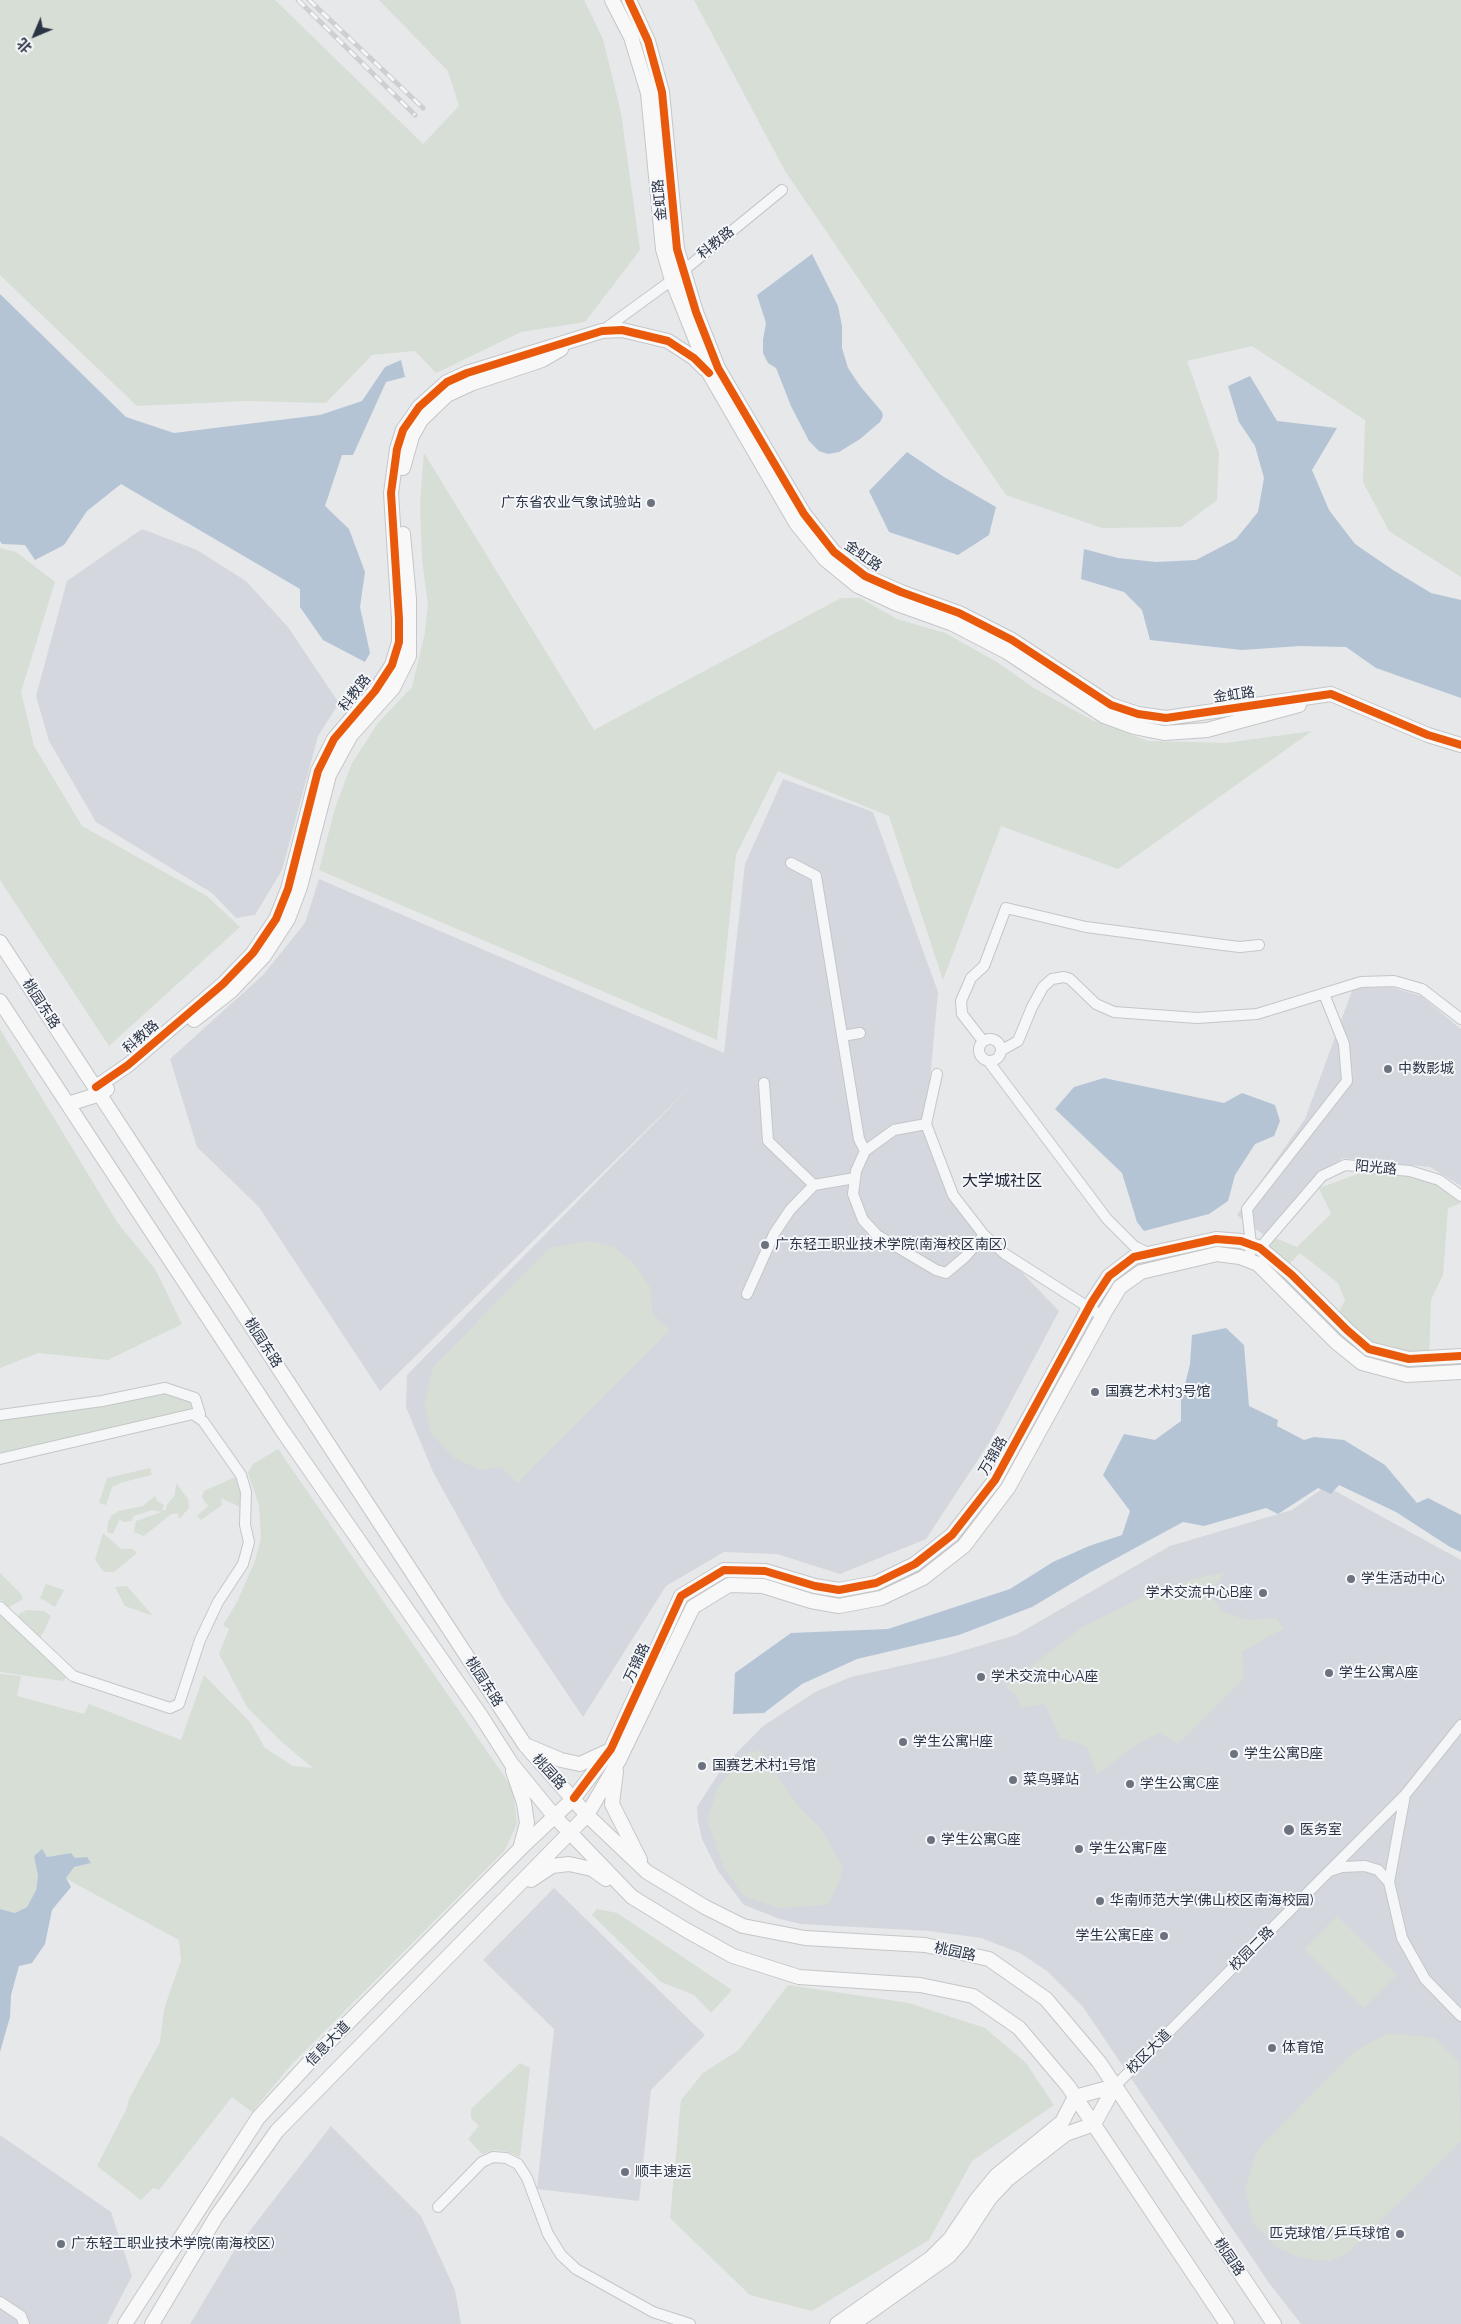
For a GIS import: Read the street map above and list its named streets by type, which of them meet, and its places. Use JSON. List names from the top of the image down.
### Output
{
  "streets": {
    "street": [
      "金虹路",
      "科教路",
      "桃园东路",
      "阳光路",
      "万锦路",
      "桃园路",
      "校园二路",
      "信息大道",
      "校区大道"
    ]
  },
  "crossings": [
    ["金虹路", "科教路"],
    ["科教路", "桃园东路"],
    ["桃园东路", "桃园路"],
    ["阳光路", "万锦路"],
    ["万锦路", "桃园路"],
    ["万锦路", "信息大道"],
    ["桃园路", "信息大道"],
    ["桃园路", "校区大道"],
    ["校园二路", "校区大道"]
  ],
  "districts": ["大学城社区"],
  "places": [
    "广东省农业气象试验站",
    "中数影城",
    "广东轻工职业技术学院(南海校区南区)",
    "国赛艺术村3号馆",
    "学生活动中心",
    "学术交流中心B座",
    "学生公寓A座",
    "学术交流中心A座",
    "学生公寓H座",
    "学生公寓B座",
    "国赛艺术村1号馆",
    "菜鸟驿站",
    "学生公寓C座",
    "医务室",
    "学生公寓G座",
    "学生公寓F座",
    "华南师范大学(佛山校区南海校园)",
    "学生公寓E座",
    "体育馆",
    "顺丰速运",
    "匹克球馆/乒乓球馆",
    "广东轻工职业技术学院(南海校区)"
  ],
  "north": "bottom left"
}
